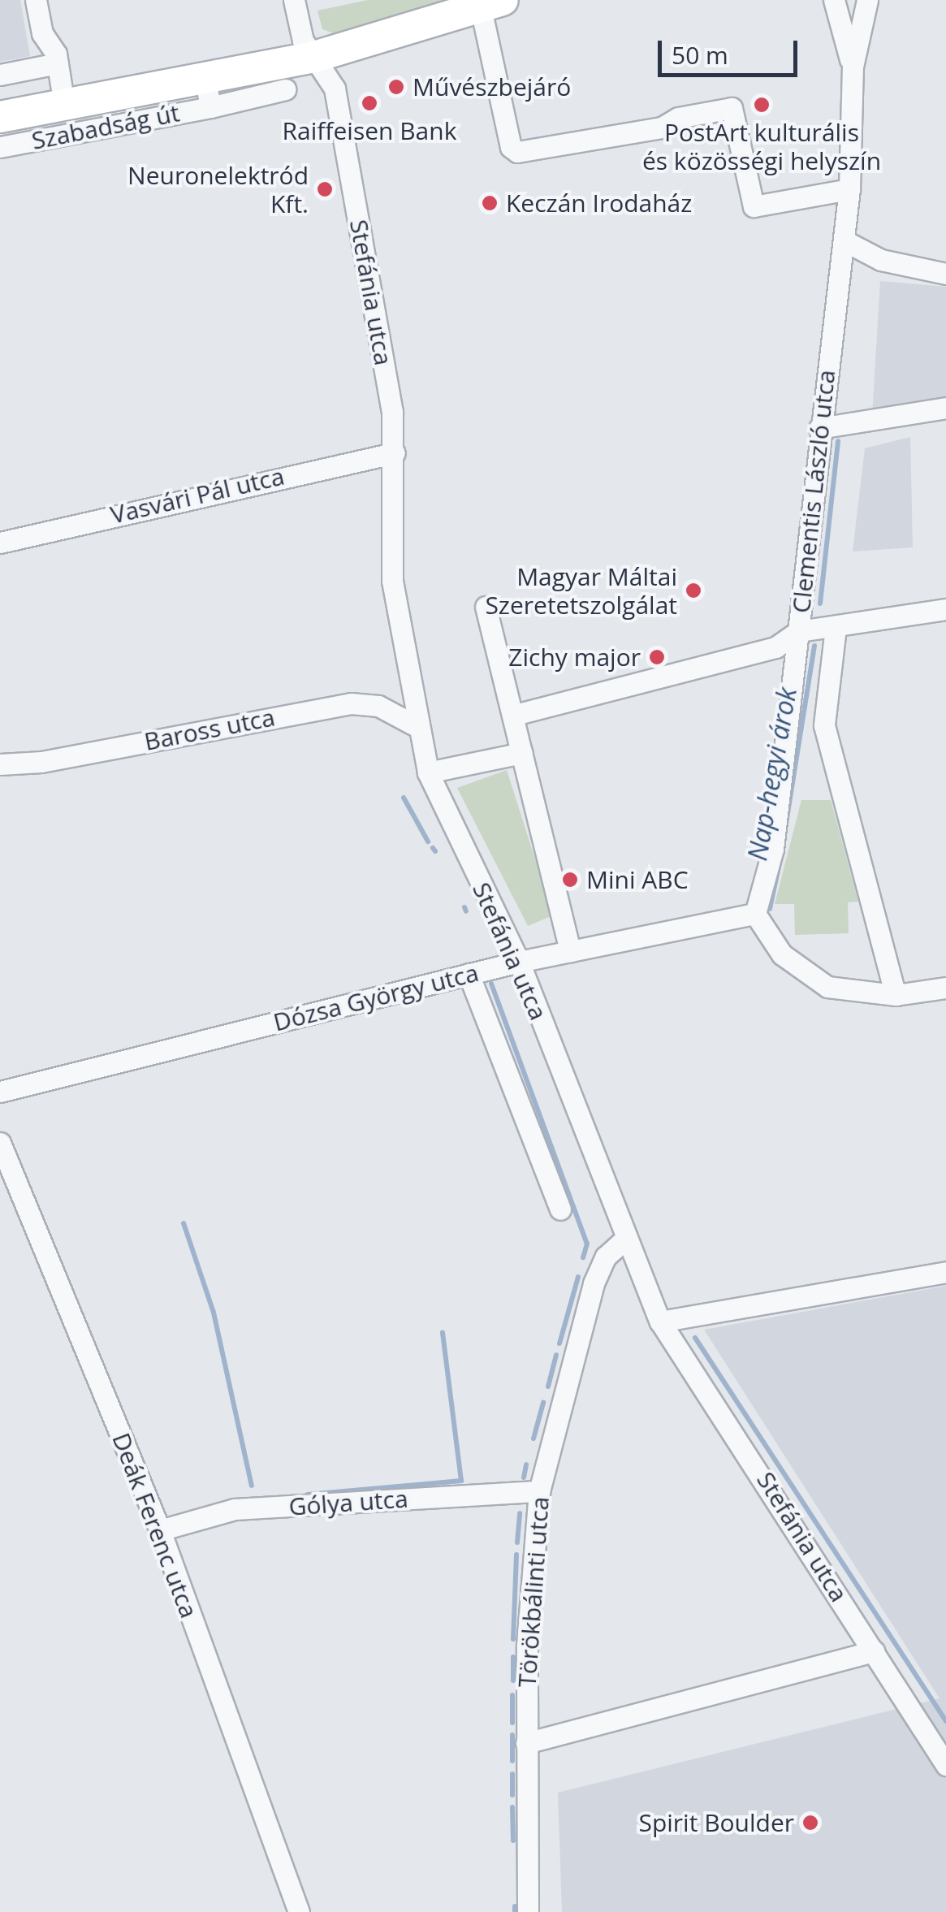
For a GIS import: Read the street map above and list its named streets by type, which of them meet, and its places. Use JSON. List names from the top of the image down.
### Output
{
  "streets": {
    "main road": ["Szabadság út"],
    "street": [
      "Stefánia utca",
      "Clementis László utca",
      "Vasvári Pál utca",
      "Baross utca",
      "Dózsa György utca",
      "Gólya utca",
      "Deák Ferenc utca",
      "Törökbálinti utca"
    ]
  },
  "crossings": [
    ["Szabadság út", "Stefánia utca"],
    ["Stefánia utca", "Vasvári Pál utca"],
    ["Stefánia utca", "Baross utca"],
    ["Stefánia utca", "Dózsa György utca"],
    ["Stefánia utca", "Törökbálinti utca"],
    ["Clementis László utca", "Dózsa György utca"],
    ["Gólya utca", "Deák Ferenc utca"],
    ["Gólya utca", "Törökbálinti utca"]
  ],
  "water": ["Nap-hegyi árok"],
  "places": [
    "Művészbejáró",
    "Raiffeisen Bank",
    "PostArt kulturális és közösségi helyszín",
    "Neuronelektród Kft.",
    "Keczán Irodaház",
    "Magyar Máltai Szeretetszolgálat",
    "Zichy major",
    "Mini ABC",
    "Spirit Boulder"
  ],
  "scale_bar": "50 m"
}
